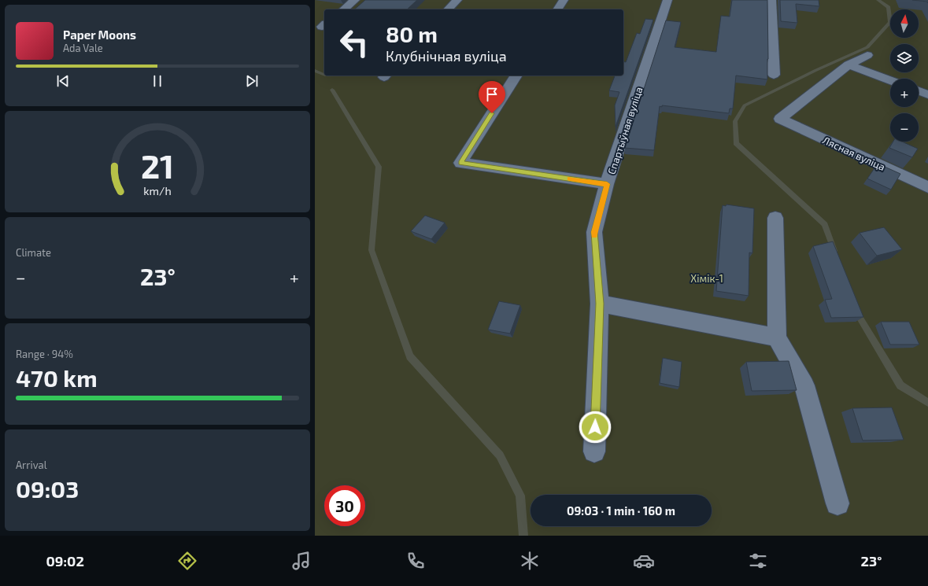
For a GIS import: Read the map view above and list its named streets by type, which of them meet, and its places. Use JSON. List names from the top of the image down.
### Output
{
  "streets": {
    "street": ["Спартыўная вуліца", "Лясная вуліца"]
  },
  "parks": ["Хімік-1"],
  "north": "top",
  "page": {
    "map_buttons": ["+", "−"],
    "turn": ["80 m", "Клубнічная вуліца"],
    "song": ["Paper Moons", "Ada Vale"],
    "tile": [
      "Climate",
      ["Range · 94%", "470 km"],
      ["Arrival", "09:03"]
    ],
    "heat": ["−", "23°", "+"],
    "limit": "30",
    "trip": "09:03 · 1 min · 160 m",
    "tabs": ["09:02", "23°"],
    "gauge": ["21", "km/h"]
  }
}
